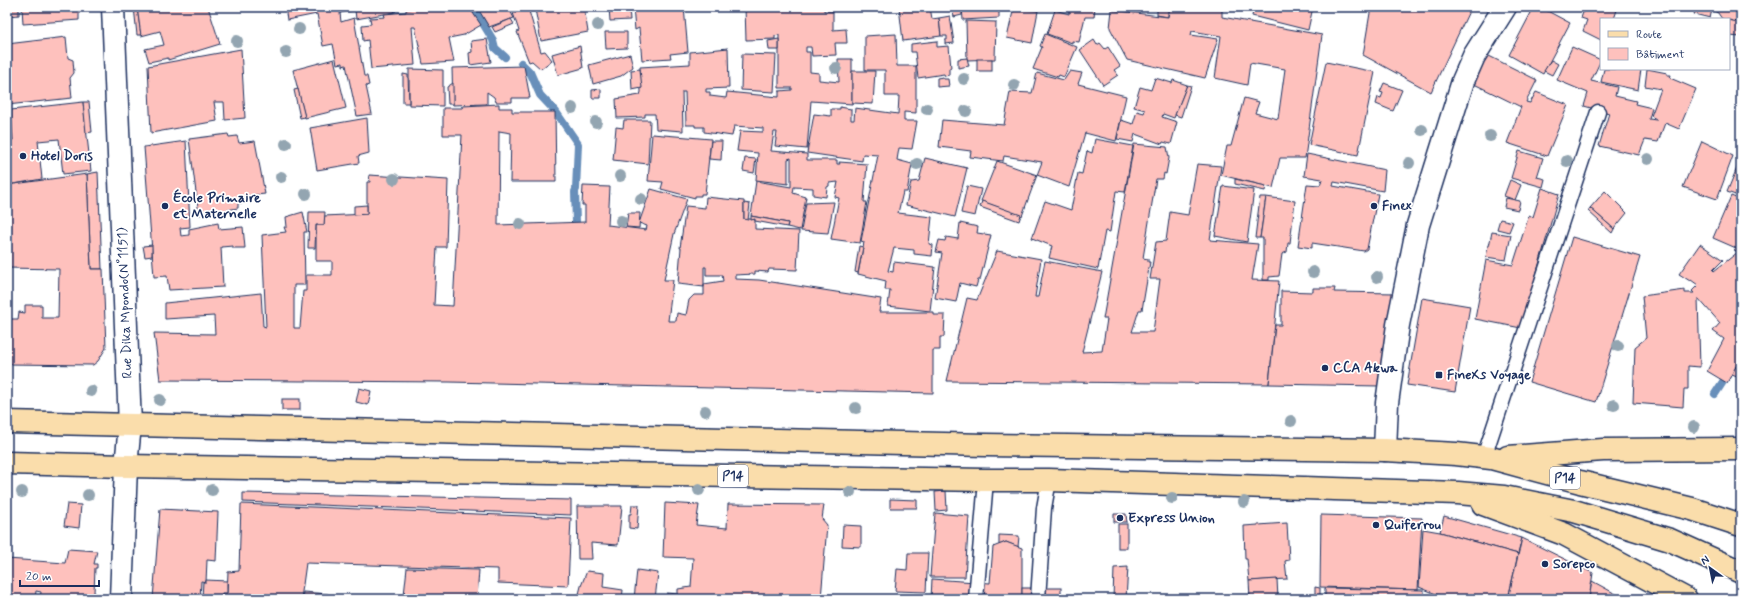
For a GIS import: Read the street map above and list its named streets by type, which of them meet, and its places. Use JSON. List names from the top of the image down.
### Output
{
  "streets": {
    "main road": ["P14"],
    "street": ["Rue Dika Mpondo(N°1151)"]
  },
  "crossings": [
    ["Rue Dika Mpondo(N°1151)", "P14"]
  ],
  "places": {
    "other": [
      "Hotel Doris",
      "École Primaire et Maternelle",
      "Finex",
      "CCA Akwa",
      "Express Union",
      "Quiferrou",
      "Sorepco"
    ],
    "transit": ["FineXs Voyage"]
  },
  "legend": ["Route", "Bâtiment"],
  "scale_bar": "20 m",
  "north": "top left"
}
